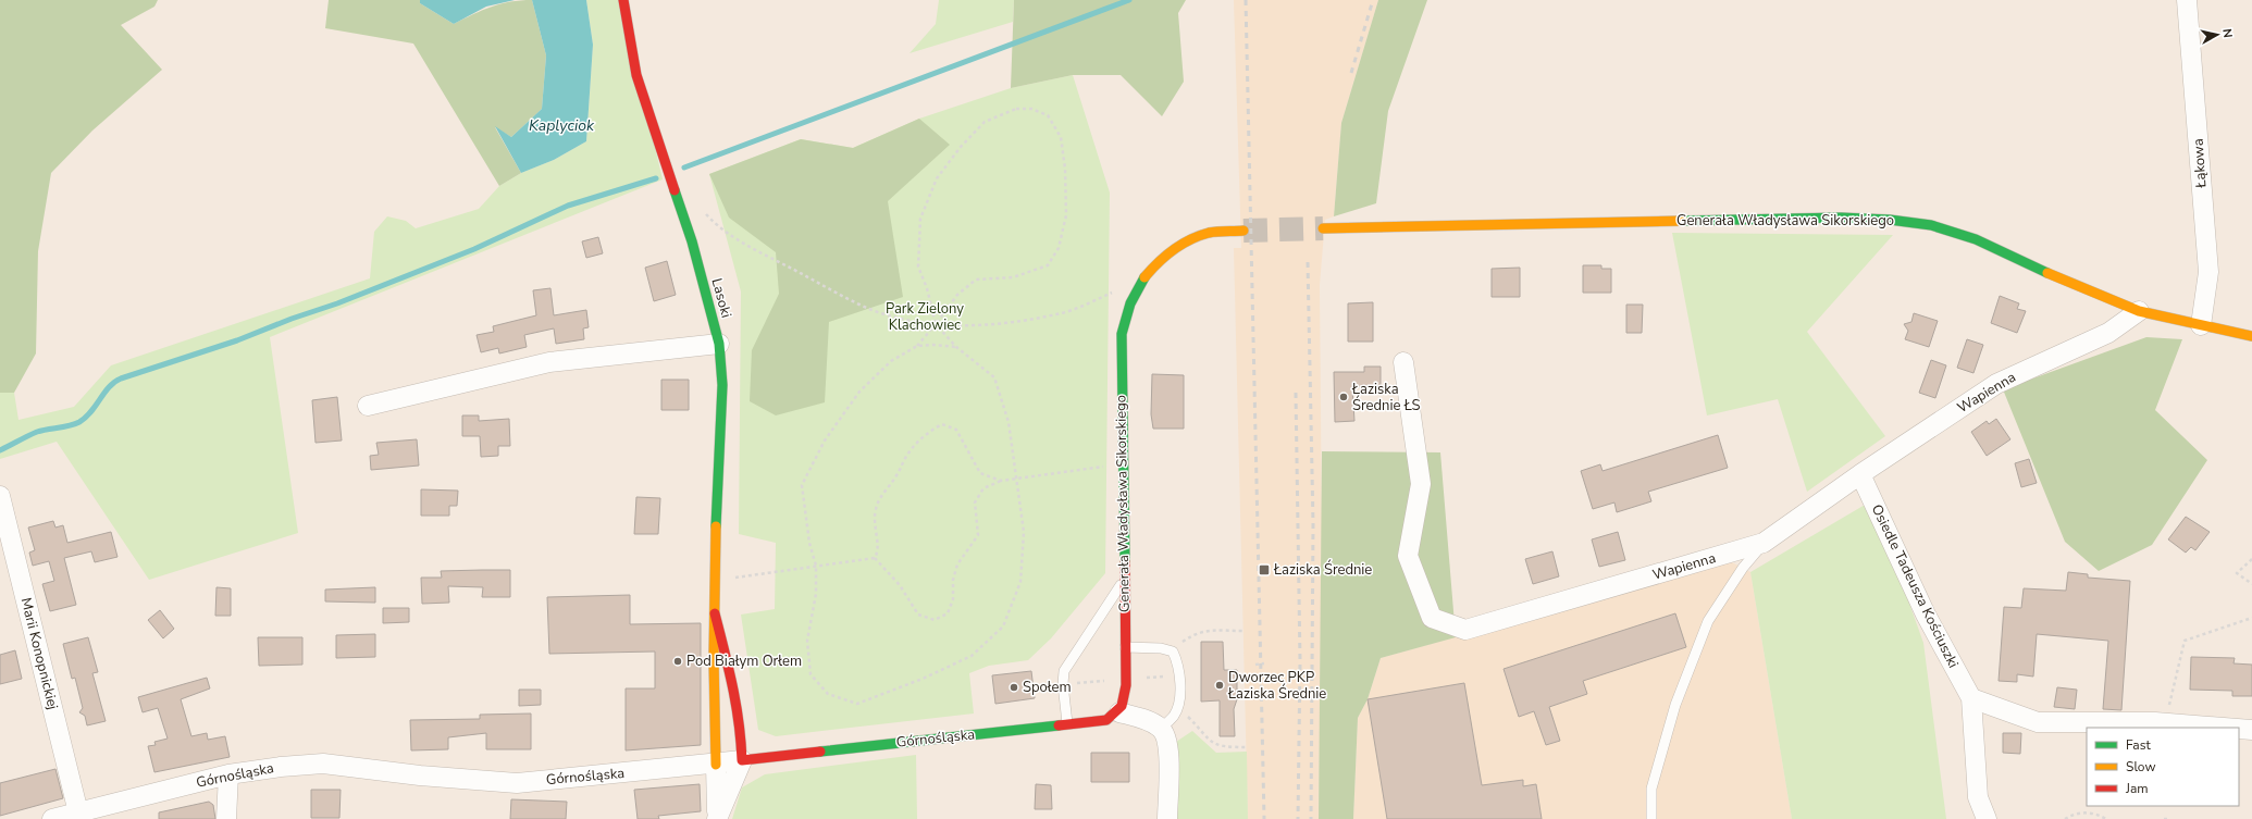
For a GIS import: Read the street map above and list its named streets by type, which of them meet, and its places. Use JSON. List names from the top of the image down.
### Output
{
  "streets": {
    "street": [
      "Łąkowa",
      "Generała Władysława Sikorskiego",
      "Lasoki",
      "Wapienna",
      "Osiedle Tadeusza Kościuszki",
      "Marii Konopnickiej",
      "Górnośląska"
    ]
  },
  "crossings": [
    ["Łąkowa", "Generała Władysława Sikorskiego"],
    ["Generała Władysława Sikorskiego", "Wapienna"],
    ["Generała Władysława Sikorskiego", "Górnośląska"],
    ["Wapienna", "Osiedle Tadeusza Kościuszki"],
    ["Marii Konopnickiej", "Górnośląska"]
  ],
  "water": ["Kaplyciok"],
  "parks": ["Park Zielony Klachowiec"],
  "places": {
    "other": [
      "Łaziska Średnie ŁS",
      "Pod Białym Orłem",
      "Dworzec PKP Łaziska Średnie",
      "Społem"
    ],
    "transit": ["Łaziska Średnie"]
  },
  "legend": ["Fast", "Slow", "Jam"],
  "north": "right"
}
